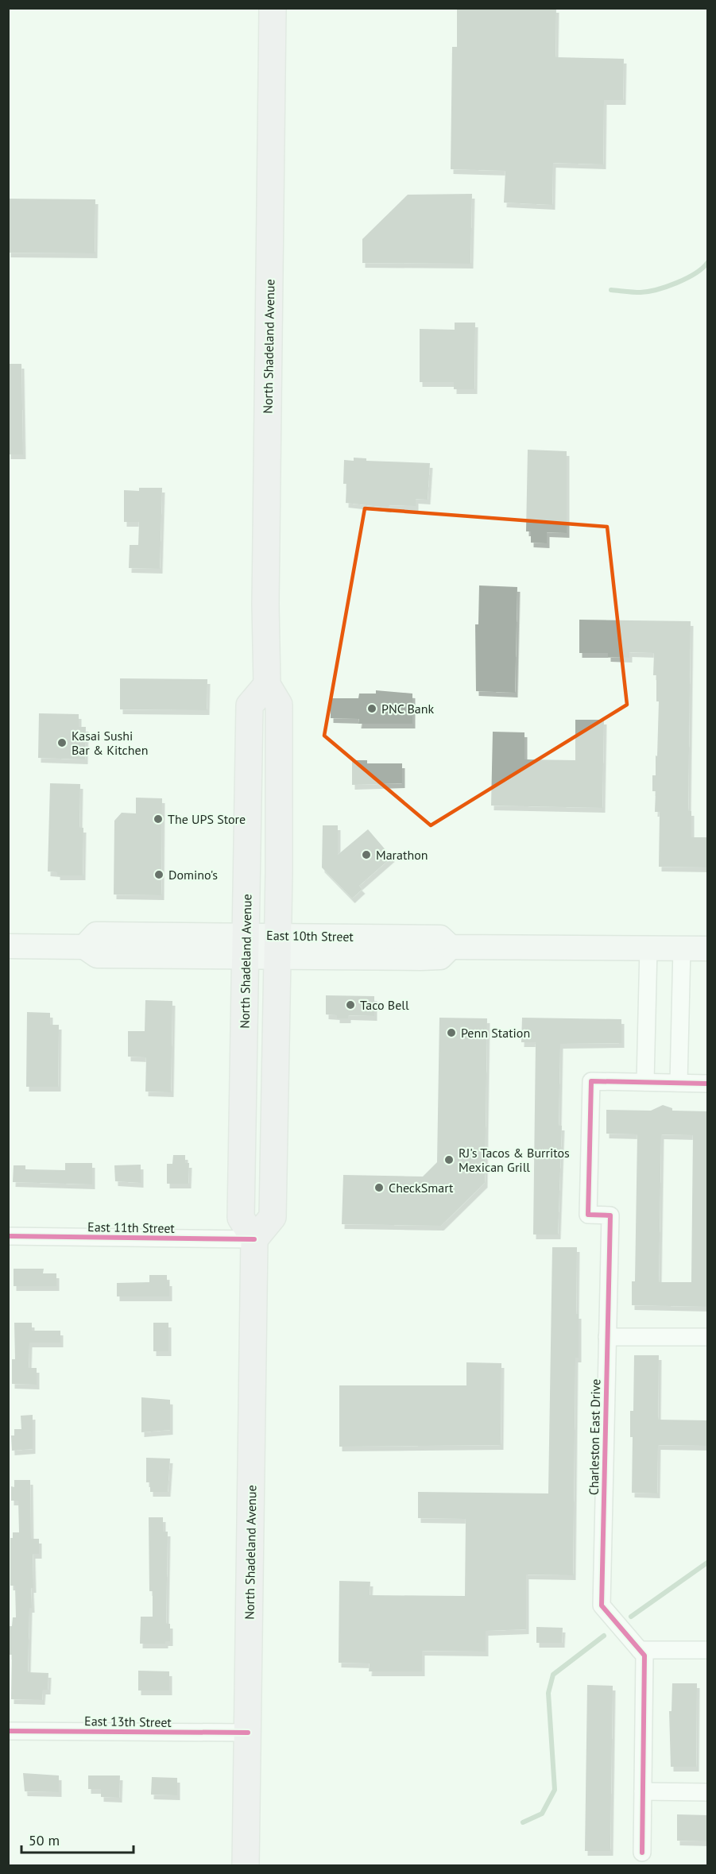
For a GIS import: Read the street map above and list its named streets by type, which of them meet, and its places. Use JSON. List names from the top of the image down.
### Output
{
  "streets": {
    "main road": ["North Shadeland Avenue", "East 10th Street"],
    "street": ["East 11th Street", "Charleston East Drive", "East 13th Street"]
  },
  "crossings": [
    ["North Shadeland Avenue", "East 10th Street"],
    ["North Shadeland Avenue", "East 11th Street"],
    ["North Shadeland Avenue", "East 13th Street"]
  ],
  "places": [
    "PNC Bank",
    "Kasai Sushi Bar & Kitchen",
    "The UPS Store",
    "Marathon",
    "Domino's",
    "Taco Bell",
    "Penn Station",
    "RJ's Tacos & Burritos Mexican Grill",
    "CheckSmart"
  ],
  "scale_bar": "50 m"
}
